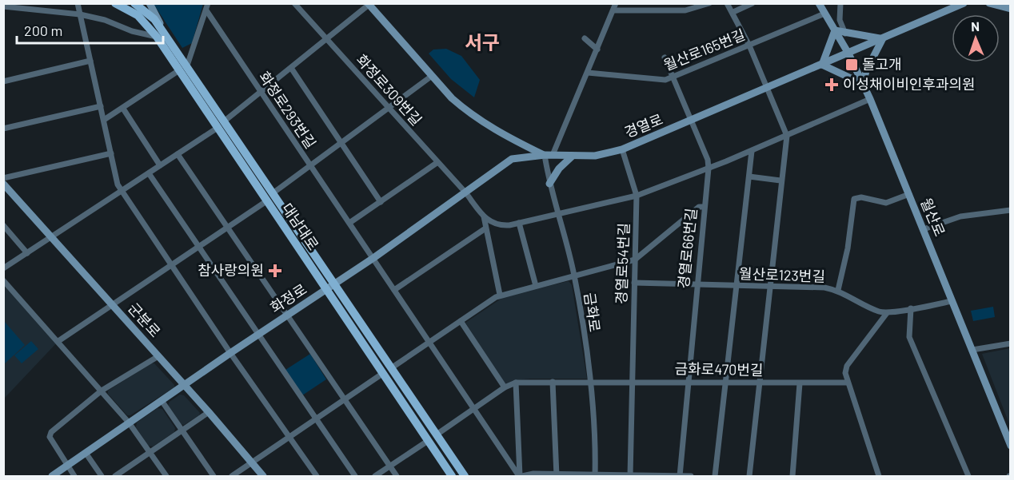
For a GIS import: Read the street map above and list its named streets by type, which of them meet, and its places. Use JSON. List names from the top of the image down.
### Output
{
  "streets": {
    "main road": ["대남대로"],
    "street": [
      "월산로165번길",
      "화정로309번길",
      "화정로293번길",
      "경열로",
      "월산로",
      "경열로66번길",
      "경열로54번길",
      "월산로123번길",
      "화정로",
      "금화로",
      "군분로",
      "금화로470번길"
    ]
  },
  "crossings": [
    ["월산로165번길", "월산로"],
    ["월산로165번길", "경열로66번길"],
    ["화정로309번길", "화정로"],
    ["화정로293번길", "화정로"],
    ["화정로293번길", "금화로470번길"],
    ["경열로", "월산로"],
    ["경열로", "경열로66번길"],
    ["경열로", "경열로54번길"],
    ["경열로", "화정로"],
    ["경열로", "금화로"],
    ["대남대로", "화정로"],
    ["대남대로", "금화로470번길"],
    ["경열로66번길", "월산로123번길"],
    ["경열로66번길", "금화로470번길"],
    ["경열로54번길", "월산로123번길"],
    ["경열로54번길", "금화로470번길"],
    ["화정로", "금화로"],
    ["화정로", "군분로"],
    ["금화로", "금화로470번길"]
  ],
  "districts": ["서구"],
  "places": {
    "transit": ["돌고개"],
    "health": ["이성채이비인후과의원", "참사랑의원"]
  },
  "scale_bar": "200 m",
  "north": "top"
}
